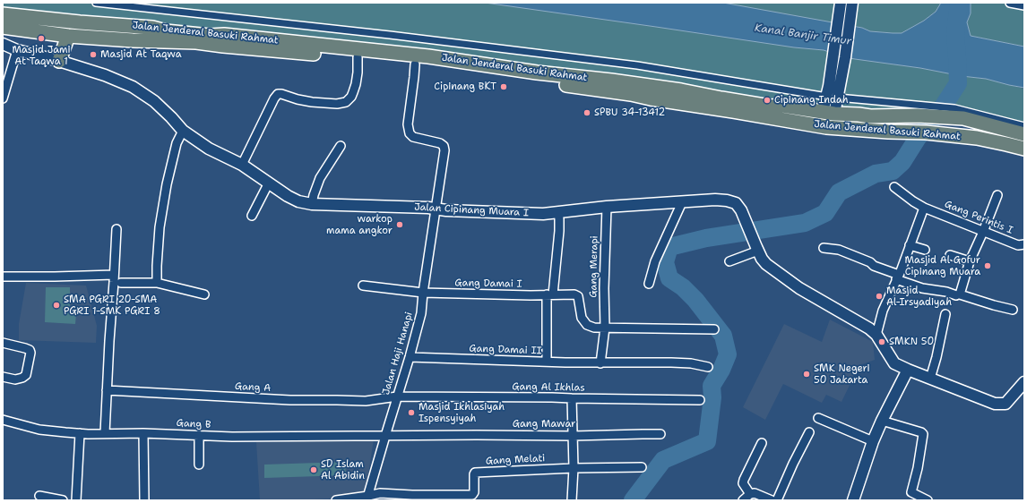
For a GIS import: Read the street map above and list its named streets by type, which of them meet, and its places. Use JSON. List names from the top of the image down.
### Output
{
  "streets": {
    "main road": ["Jalan Jenderal Basuki Rahmat"],
    "street": [
      "Jalan Cipinang Muara I",
      "Gang Perintis I",
      "Gang Merapi",
      "Gang Damai I",
      "Gang Damai II",
      "Jalan Haji Hanapi",
      "Gang A",
      "Gang Al Ikhlas",
      "Gang B",
      "Gang Mawar",
      "Gang Melati"
    ]
  },
  "crossings": [
    ["Jalan Jenderal Basuki Rahmat", "Jalan Haji Hanapi"],
    ["Jalan Cipinang Muara I", "Gang Merapi"],
    ["Jalan Cipinang Muara I", "Jalan Haji Hanapi"],
    ["Gang Merapi", "Gang Damai I"],
    ["Gang Merapi", "Gang Damai II"],
    ["Gang Damai I", "Jalan Haji Hanapi"],
    ["Gang Damai II", "Jalan Haji Hanapi"],
    ["Jalan Haji Hanapi", "Gang A"],
    ["Jalan Haji Hanapi", "Gang Al Ikhlas"],
    ["Jalan Haji Hanapi", "Gang B"],
    ["Jalan Haji Hanapi", "Gang Mawar"],
    ["Jalan Haji Hanapi", "Gang Melati"],
    ["Gang A", "Gang Al Ikhlas"],
    ["Gang B", "Gang Mawar"]
  ],
  "water": ["Kanal Banjir Timur"],
  "places": [
    "Masjid Jami At Taqwa 1",
    "Masjid At Taqwa",
    "Cipinang BKT",
    "Cipinang Indah",
    "SPBU 34-13412",
    "warkop mama angkor",
    "Masjid Al Gofur Cipinang Muara",
    "Masjid Al-Irsyadiyah",
    "SMA PGRI 20-SMA PGRI 1-SMK PGRI 8",
    "SMKN 50",
    "SMK Negeri 50 Jakarta",
    "Masjid Ikhlasiyah Ispensyiyah",
    "SD Islam Al Abidin"
  ]
}
